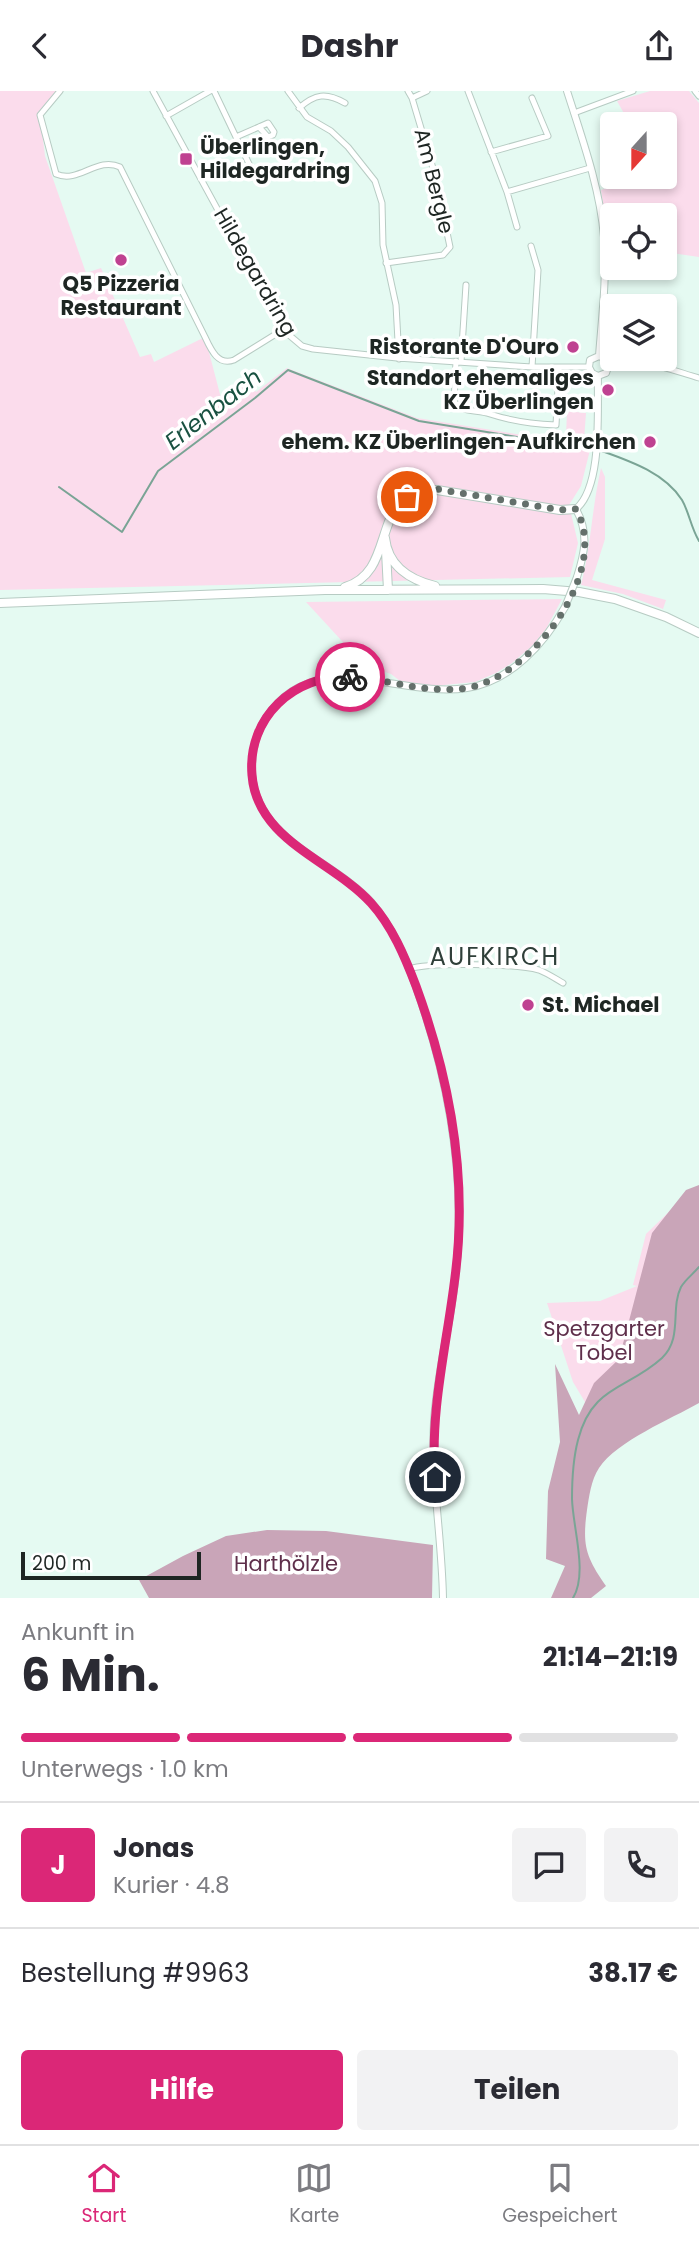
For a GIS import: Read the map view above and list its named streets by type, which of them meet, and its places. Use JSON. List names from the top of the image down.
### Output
{
  "streets": {
    "street": ["Am Bergle", "Hildegardring"]
  },
  "districts": ["AUFKIRCH"],
  "water": ["Erlenbach"],
  "parks": ["Spetzgarter Tobel", "Harthölzle"],
  "places": {
    "transit": ["Überlingen, Hildegardring"],
    "other": [
      "Q5 Pizzeria Restaurant",
      "Ristorante D'Ouro",
      "Standort ehemaliges KZ Überlingen",
      "ehem. KZ Überlingen-Aufkirchen",
      "St. Michael"
    ]
  },
  "scale_bar": "200 m",
  "north": "bottom",
  "page": {
    "header": "Dashr",
    "scale": "200 m",
    "heading": ["6 Min.", "Ankunft in", "21:14–21:19"],
    "panel": [
      "Jonas",
      "Kurier · 4.8",
      "Bestellung #9963",
      "38.17 €"
    ],
    "bar": "Unterwegs · 1.0 km",
    "round": "J",
    "buttons": ["Hilfe", "Teilen"],
    "tabs": ["Start", "Karte", "Gespeichert"]
  }
}
